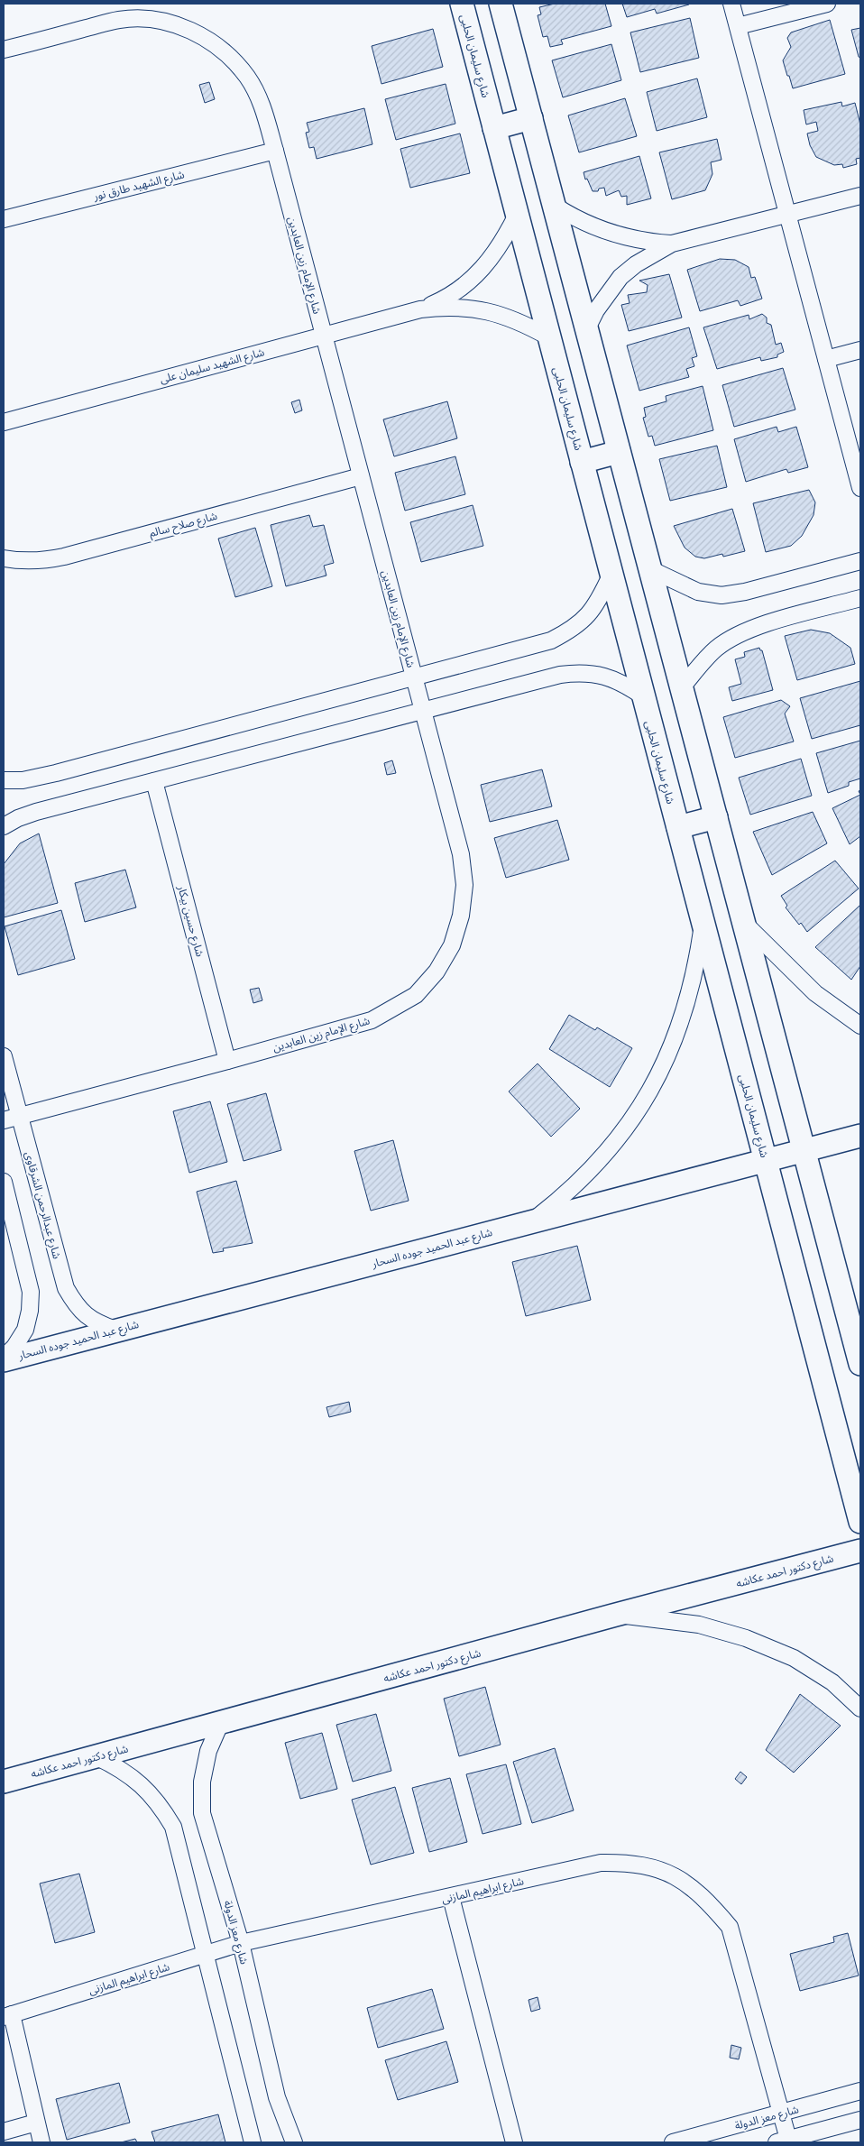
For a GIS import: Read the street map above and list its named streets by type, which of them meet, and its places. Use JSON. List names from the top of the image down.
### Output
{
  "streets": {
    "street": [
      "شارع سليمان الحلبى",
      "شارع الشهيد طارق نور",
      "شارع الإمام زين العابدين",
      "شارع الشهيد سليمان على",
      "شارع صلاح سالم",
      "شارع حسين بيكار",
      "شارع عبدالرحمن الشرقاوى",
      "شارع عبد الحميد جوده السحار",
      "شارع دكتور احمد عكاشه",
      "شارع ابراهيم المازنى",
      "شارع معز الدولة"
    ]
  },
  "crossings": [
    ["شارع سليمان الحلبى", "شارع الشهيد سليمان على"],
    ["شارع سليمان الحلبى", "شارع عبد الحميد جوده السحار"],
    ["شارع الشهيد طارق نور", "شارع الإمام زين العابدين"],
    ["شارع الإمام زين العابدين", "شارع الشهيد سليمان على"],
    ["شارع الإمام زين العابدين", "شارع صلاح سالم"],
    ["شارع الإمام زين العابدين", "شارع حسين بيكار"],
    ["شارع الإمام زين العابدين", "شارع عبدالرحمن الشرقاوى"],
    ["شارع عبدالرحمن الشرقاوى", "شارع عبد الحميد جوده السحار"],
    ["شارع دكتور احمد عكاشه", "شارع معز الدولة"],
    ["شارع ابراهيم المازنى", "شارع معز الدولة"]
  ]
}
